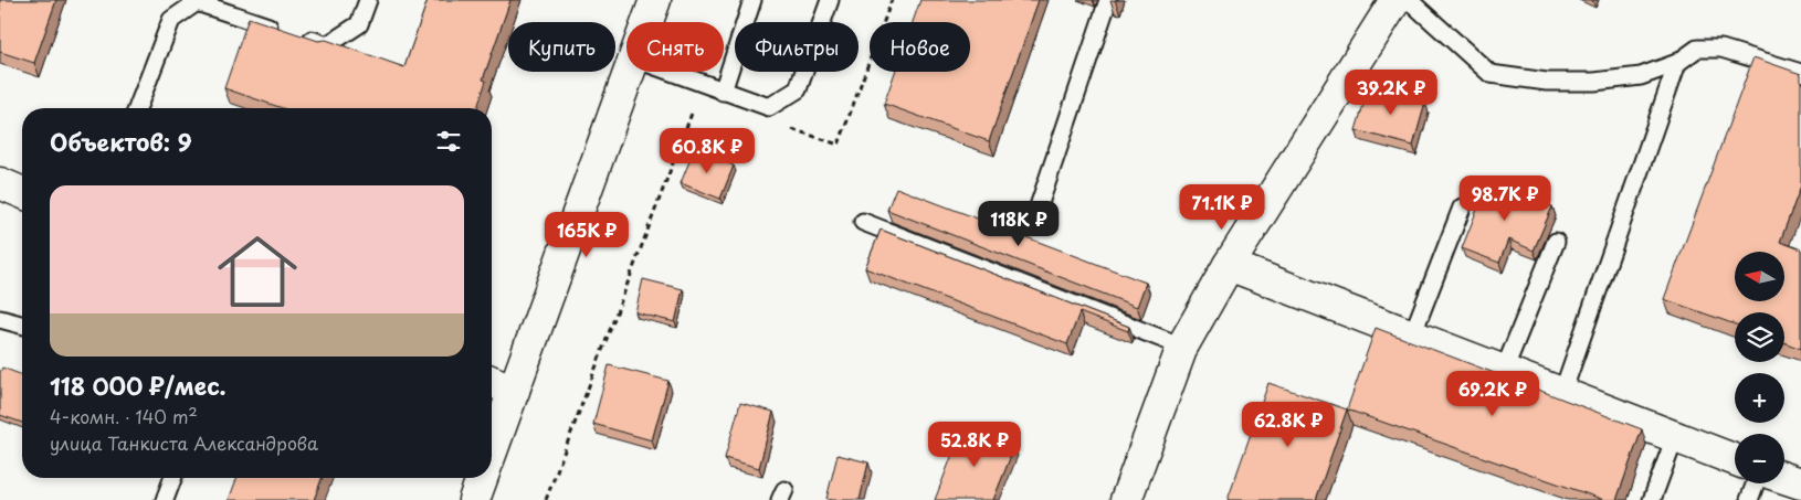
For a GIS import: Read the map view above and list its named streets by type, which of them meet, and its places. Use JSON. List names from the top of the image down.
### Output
{
  "north": "left",
  "page": {
    "chip": [
      "Купить",
      "Снять",
      "Фильтры",
      "Новое"
    ],
    "price": [
      "39.2K ₽",
      "60.8K ₽",
      "98.7K ₽",
      "71.1K ₽",
      "118K ₽",
      "165K ₽",
      "69.2K ₽",
      "62.8K ₽",
      "52.8K ₽"
    ],
    "heading": "Объектов: 9",
    "list": [
      {
        "name": "118 000 ₽/мес.",
        "note": "4-комн. · 140 m² · улица Танкиста Александрова"
      }
    ],
    "map_buttons": ["+", "−"]
  }
}
